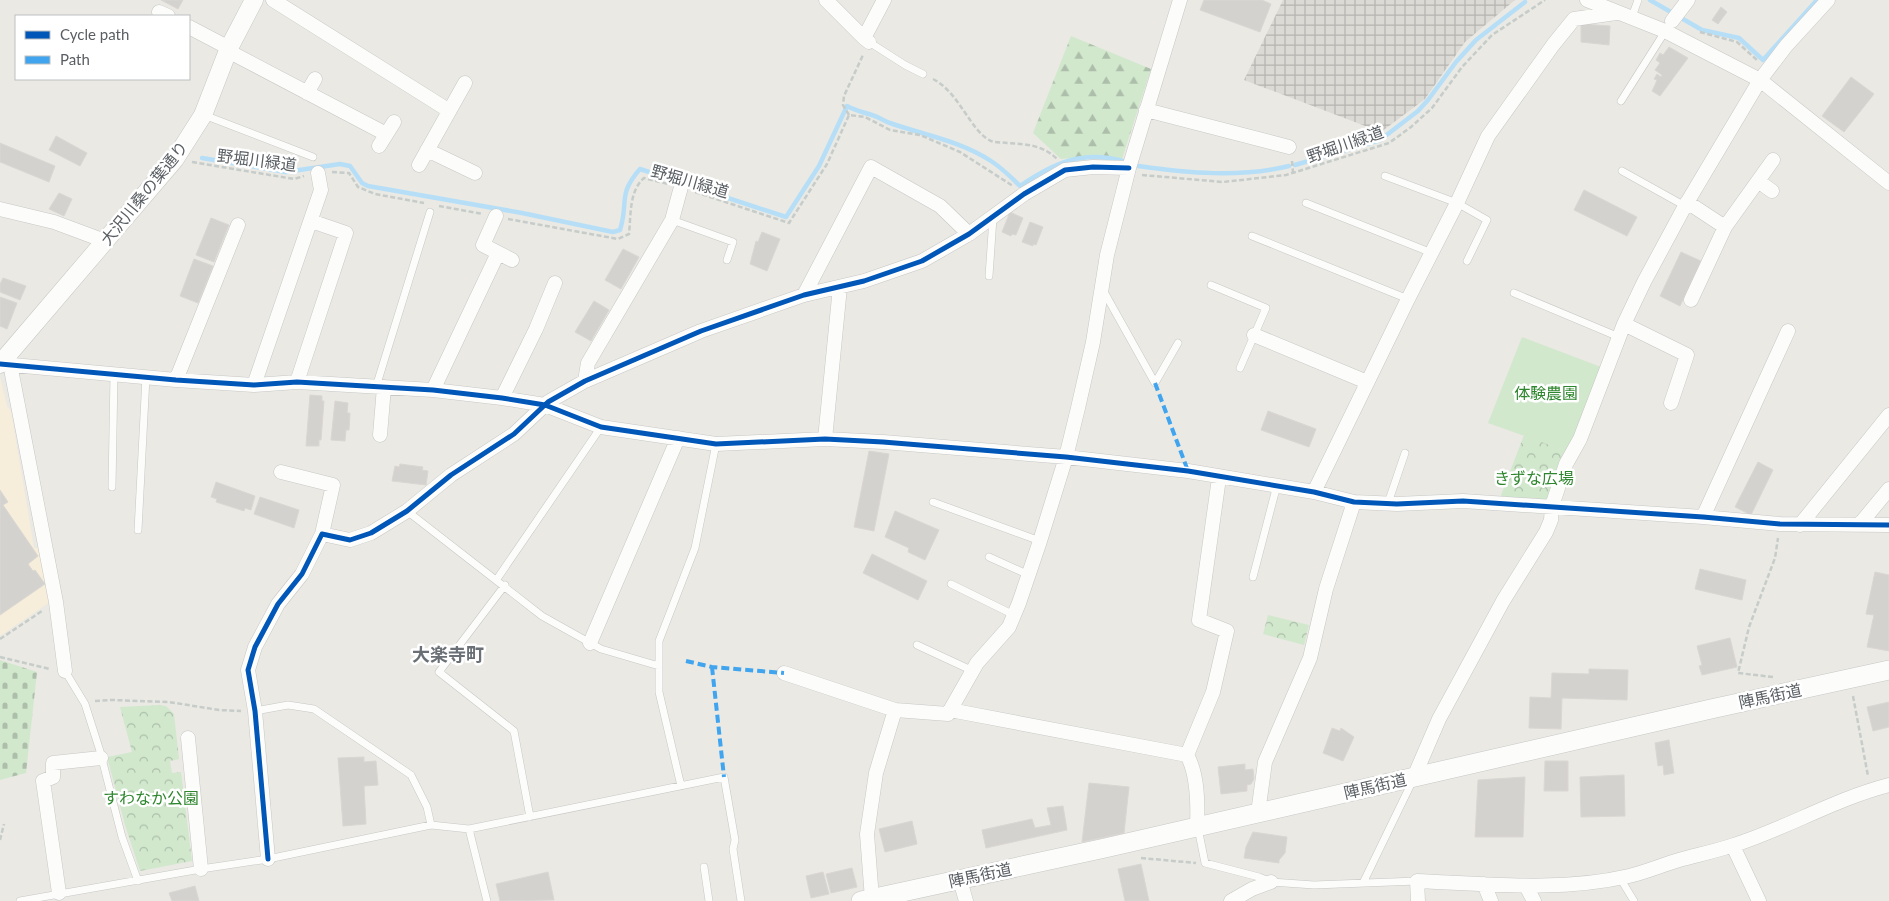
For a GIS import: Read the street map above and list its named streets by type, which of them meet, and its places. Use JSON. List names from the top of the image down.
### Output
{
  "streets": {
    "main road": ["陣馬街道"],
    "street": ["大沢川桑の葉通り"],
    "path": ["野堀川緑道"]
  },
  "crossings": [
    ["野堀川緑道", "大沢川桑の葉通り"]
  ],
  "districts": ["大楽寺町"],
  "parks": ["体験農園", "きずな広場", "すわなか公園"],
  "legend": ["Cycle path", "Path"]
}
